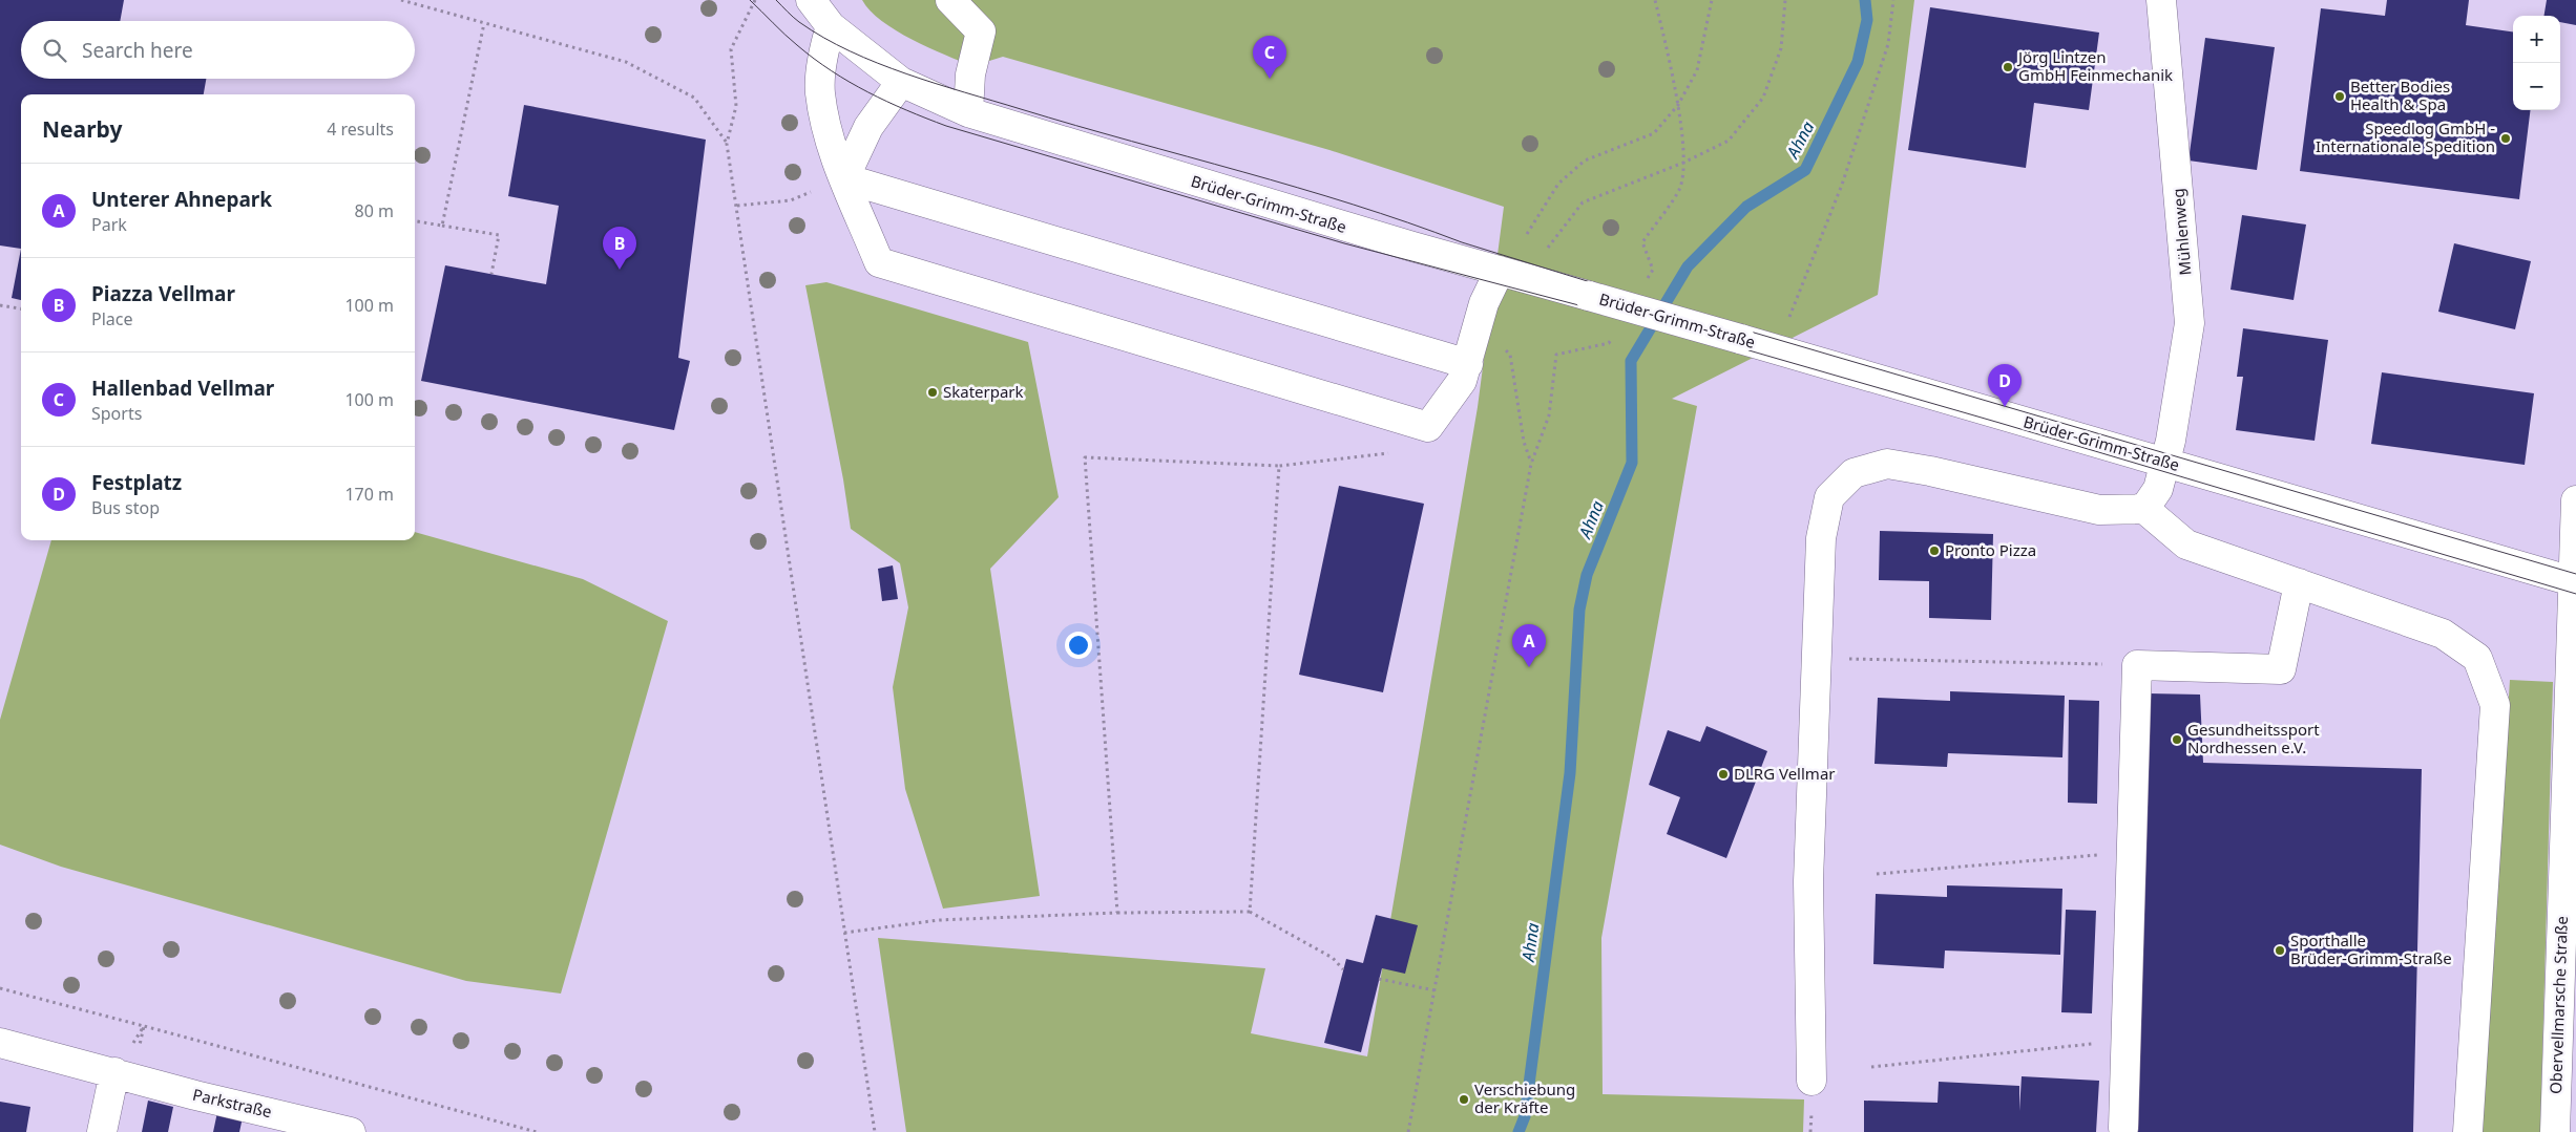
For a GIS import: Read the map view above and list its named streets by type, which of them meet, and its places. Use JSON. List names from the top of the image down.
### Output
{
  "streets": {
    "street": [
      "Brüder-Grimm-Straße",
      "Mühlenweg",
      "Obervellmarsche Straße",
      "Parkstraße"
    ]
  },
  "crossings": [
    ["Brüder-Grimm-Straße", "Mühlenweg"],
    ["Brüder-Grimm-Straße", "Obervellmarsche Straße"]
  ],
  "water": ["Ahna"],
  "places": [
    "Jörg Lintzen GmbH Feinmechanik",
    "Better Bodies Health & Spa",
    "Speedlog GmbH - Internationale Spedition",
    "Skaterpark",
    "Pronto Pizza",
    "Gesundheitssport Nordhessen e.V.",
    "DLRG Vellmar",
    "Sporthalle Brüder-Grimm-Straße",
    "Verschiebung der Kräfte"
  ],
  "page": {
    "map_buttons": ["+", "−"],
    "search": "Search here",
    "pins": [
      "C",
      "B",
      "D",
      "A"
    ],
    "heading": ["Nearby", "4 results"],
    "list": [
      {
        "mark": "A",
        "name": "Unterer Ahnepark",
        "note": "Park",
        "value": "80 m"
      },
      {
        "mark": "B",
        "name": "Piazza Vellmar",
        "note": "Place",
        "value": "100 m"
      },
      {
        "mark": "C",
        "name": "Hallenbad Vellmar",
        "note": "Sports",
        "value": "100 m"
      },
      {
        "mark": "D",
        "name": "Festplatz",
        "note": "Bus stop",
        "value": "170 m"
      }
    ]
  }
}
